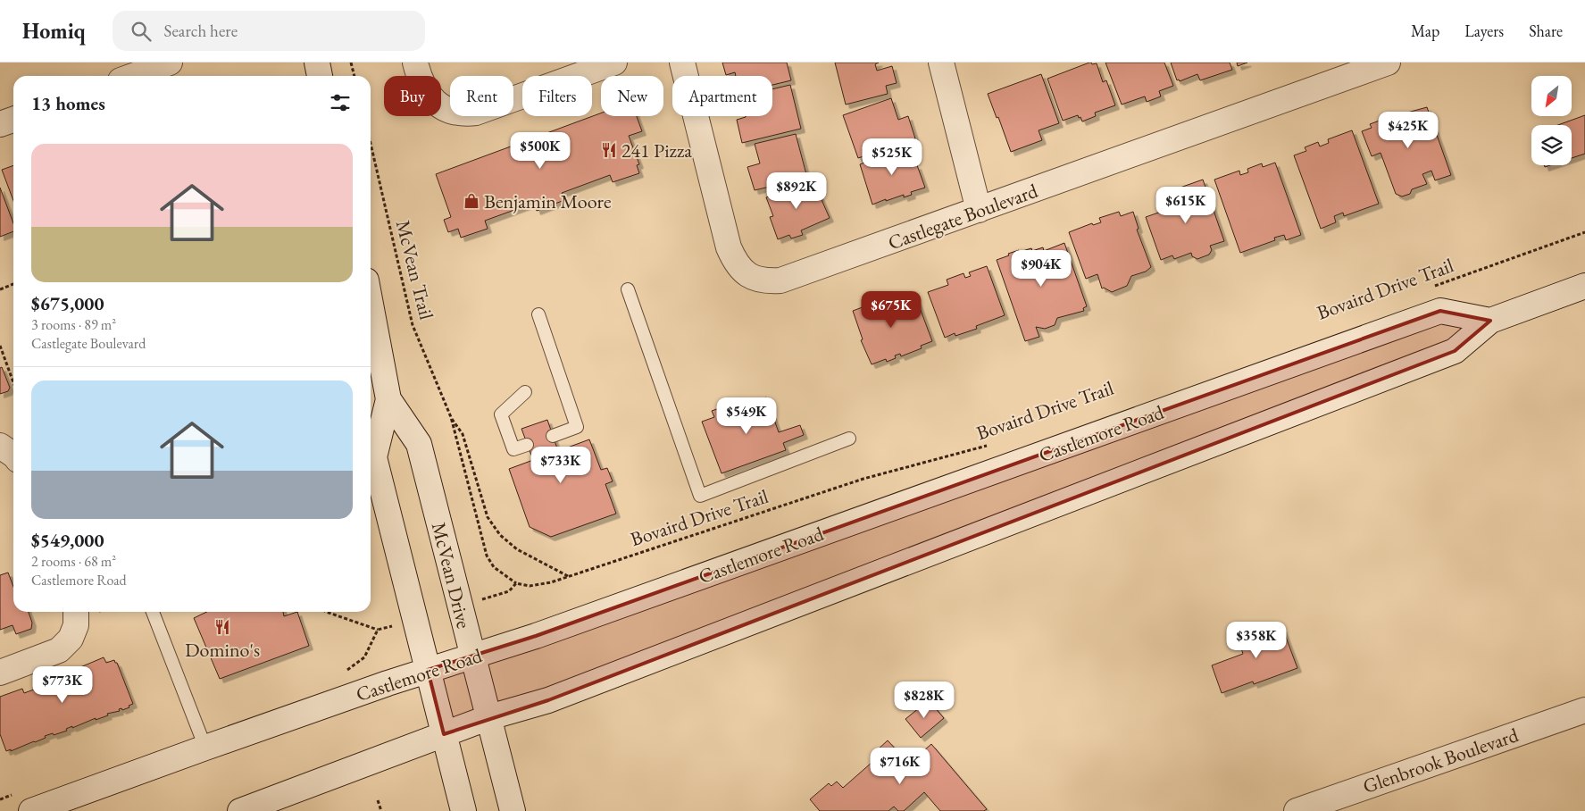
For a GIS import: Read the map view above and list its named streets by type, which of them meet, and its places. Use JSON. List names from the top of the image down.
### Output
{
  "streets": {
    "main road": [
      "Castlegate Boulevard",
      "Castlemore Road",
      "McVean Drive",
      "Glenbrook Boulevard"
    ],
    "path": ["McVean Trail", "Bovaird Drive Trail"]
  },
  "crossings": [
    ["McVean Trail", "Bovaird Drive Trail"],
    ["Castlemore Road", "McVean Drive"]
  ],
  "places": {
    "restaurant": ["241 Pizza", "Domino's"],
    "shop": ["Benjamin Moore"]
  },
  "north": "bottom left",
  "page": {
    "header": "Homiq",
    "search": "Search here",
    "nav": ["Map", "Layers", "Share"],
    "chip": [
      "Buy",
      "Rent",
      "Filters",
      "New",
      "Apartment"
    ],
    "heading": "13 homes",
    "price": [
      "$425K",
      "$500K",
      "$525K",
      "$892K",
      "$615K",
      "$904K",
      "$675K",
      "$549K",
      "$733K",
      "$358K",
      "$773K",
      "$828K",
      "$716K"
    ],
    "list": [
      {
        "name": "$675,000",
        "note": "3 rooms · 89 m² · Castlegate Boulevard"
      },
      {
        "name": "$549,000",
        "note": "2 rooms · 68 m² · Castlemore Road"
      }
    ]
  }
}
